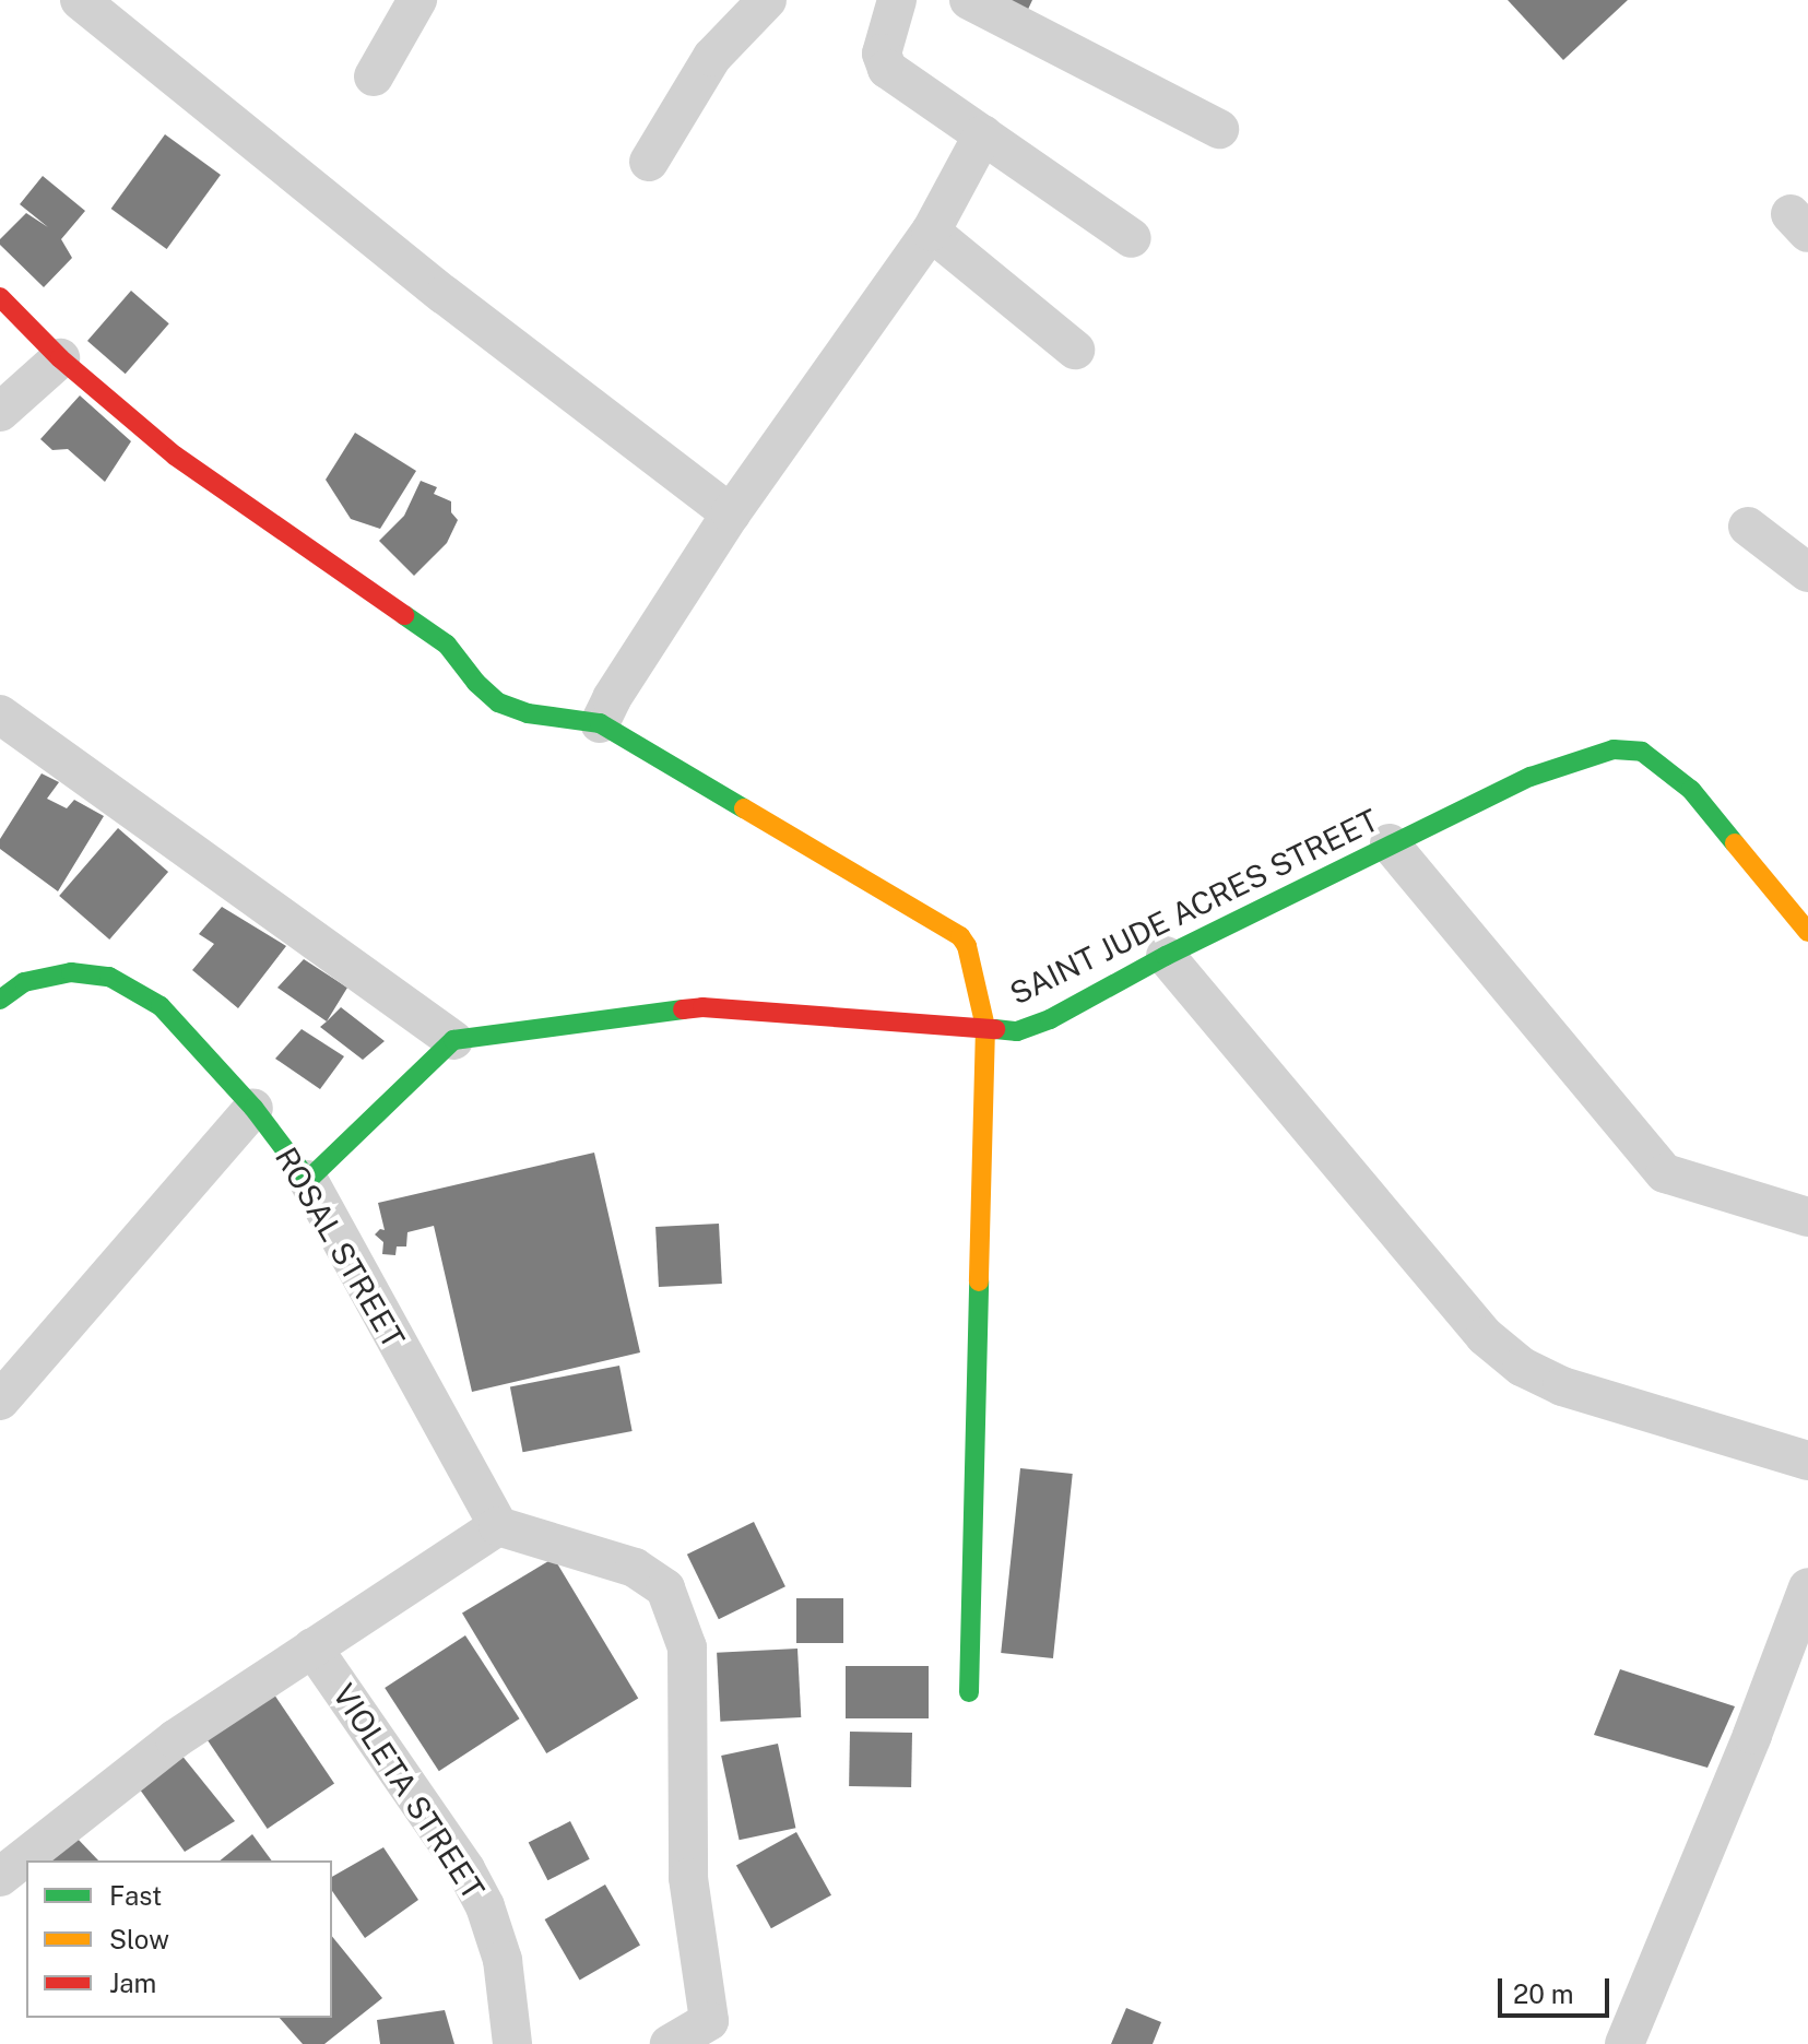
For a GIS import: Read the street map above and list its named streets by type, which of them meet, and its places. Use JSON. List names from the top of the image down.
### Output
{
  "streets": {
    "street": ["SAINT JUDE ACRES STREET", "ROSAL STREET", "VIOLETA STREET"]
  },
  "legend": ["Fast", "Slow", "Jam"],
  "scale_bar": "20 m"
}
